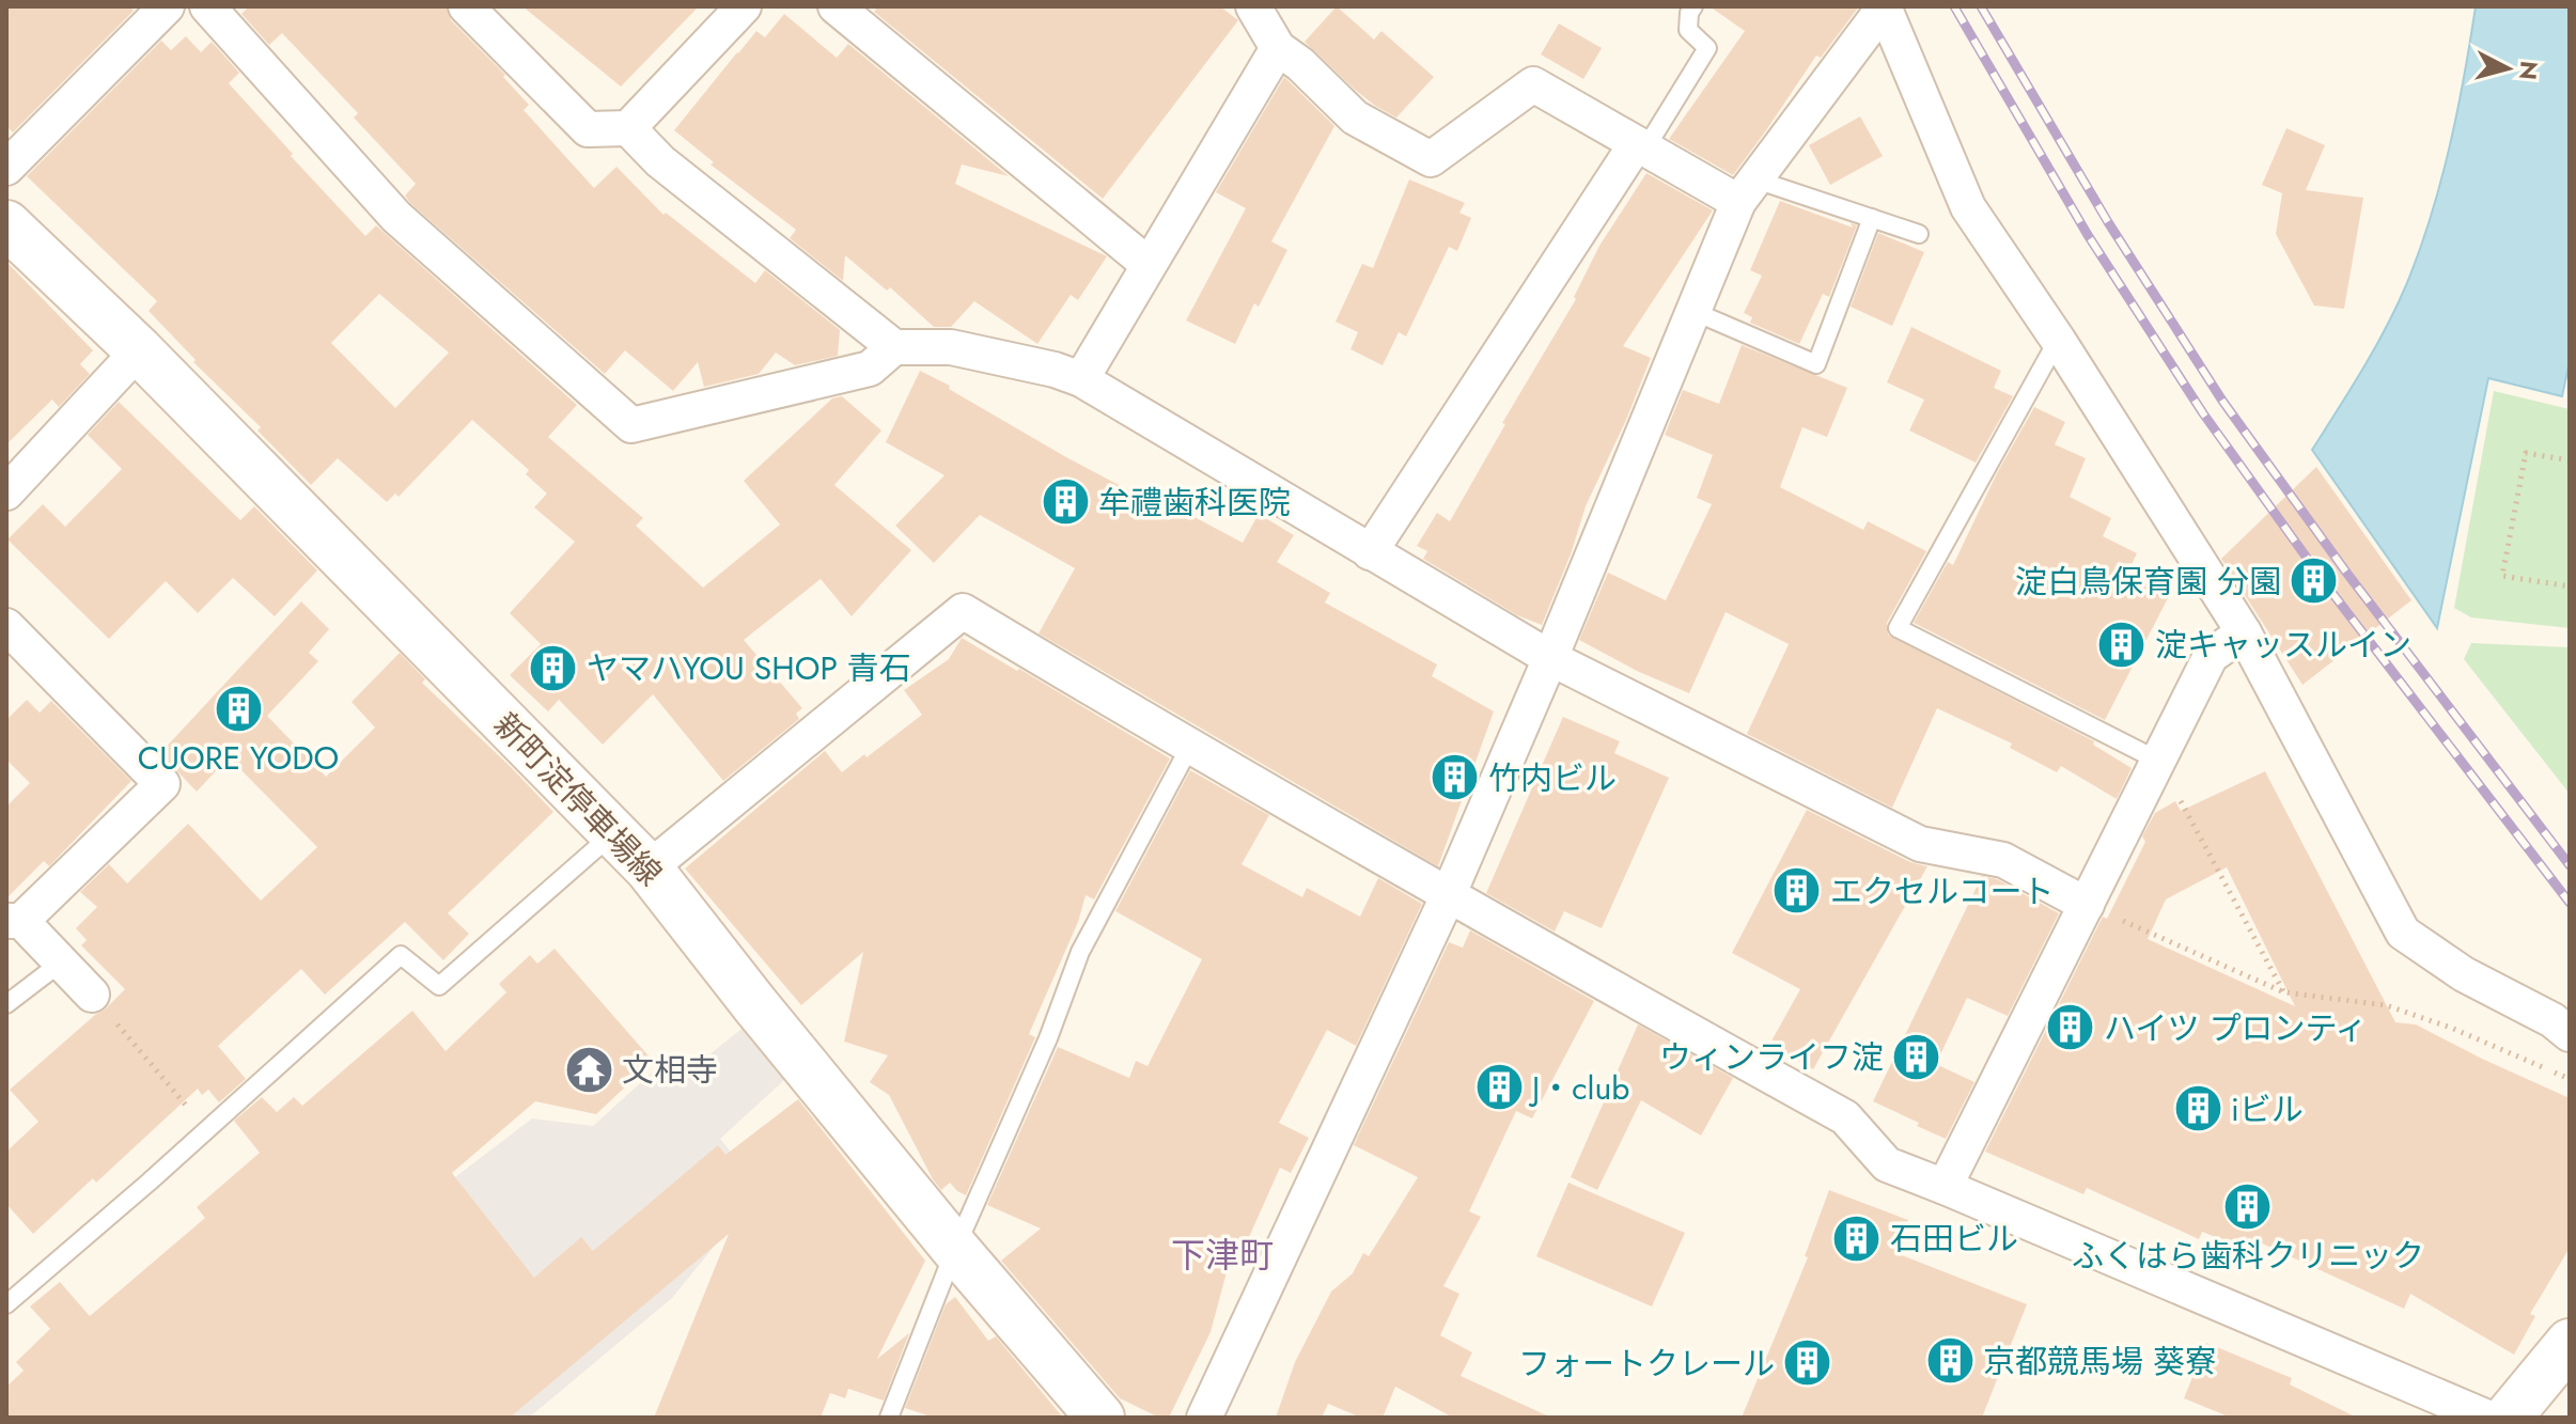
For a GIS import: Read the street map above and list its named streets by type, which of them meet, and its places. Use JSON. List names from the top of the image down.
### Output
{
  "streets": {
    "main road": ["新町淀停車場線"]
  },
  "districts": ["下津町"],
  "places": {
    "building": [
      "牟禮歯科医院",
      "淀白鳥保育園 分園",
      "淀キャッスルイン",
      "ヤマハYOU SHOP 青石",
      "CUORE YODO",
      "竹内ビル",
      "エクセルコート",
      "ハイツ プロンティ",
      "ウィンライフ淀",
      "J・club",
      "iビル",
      "ふくはら歯科クリニック",
      "石田ビル",
      "京都競馬場 葵寮",
      "フォートクレール"
    ],
    "temple": ["文相寺"]
  },
  "north": "right"
}
